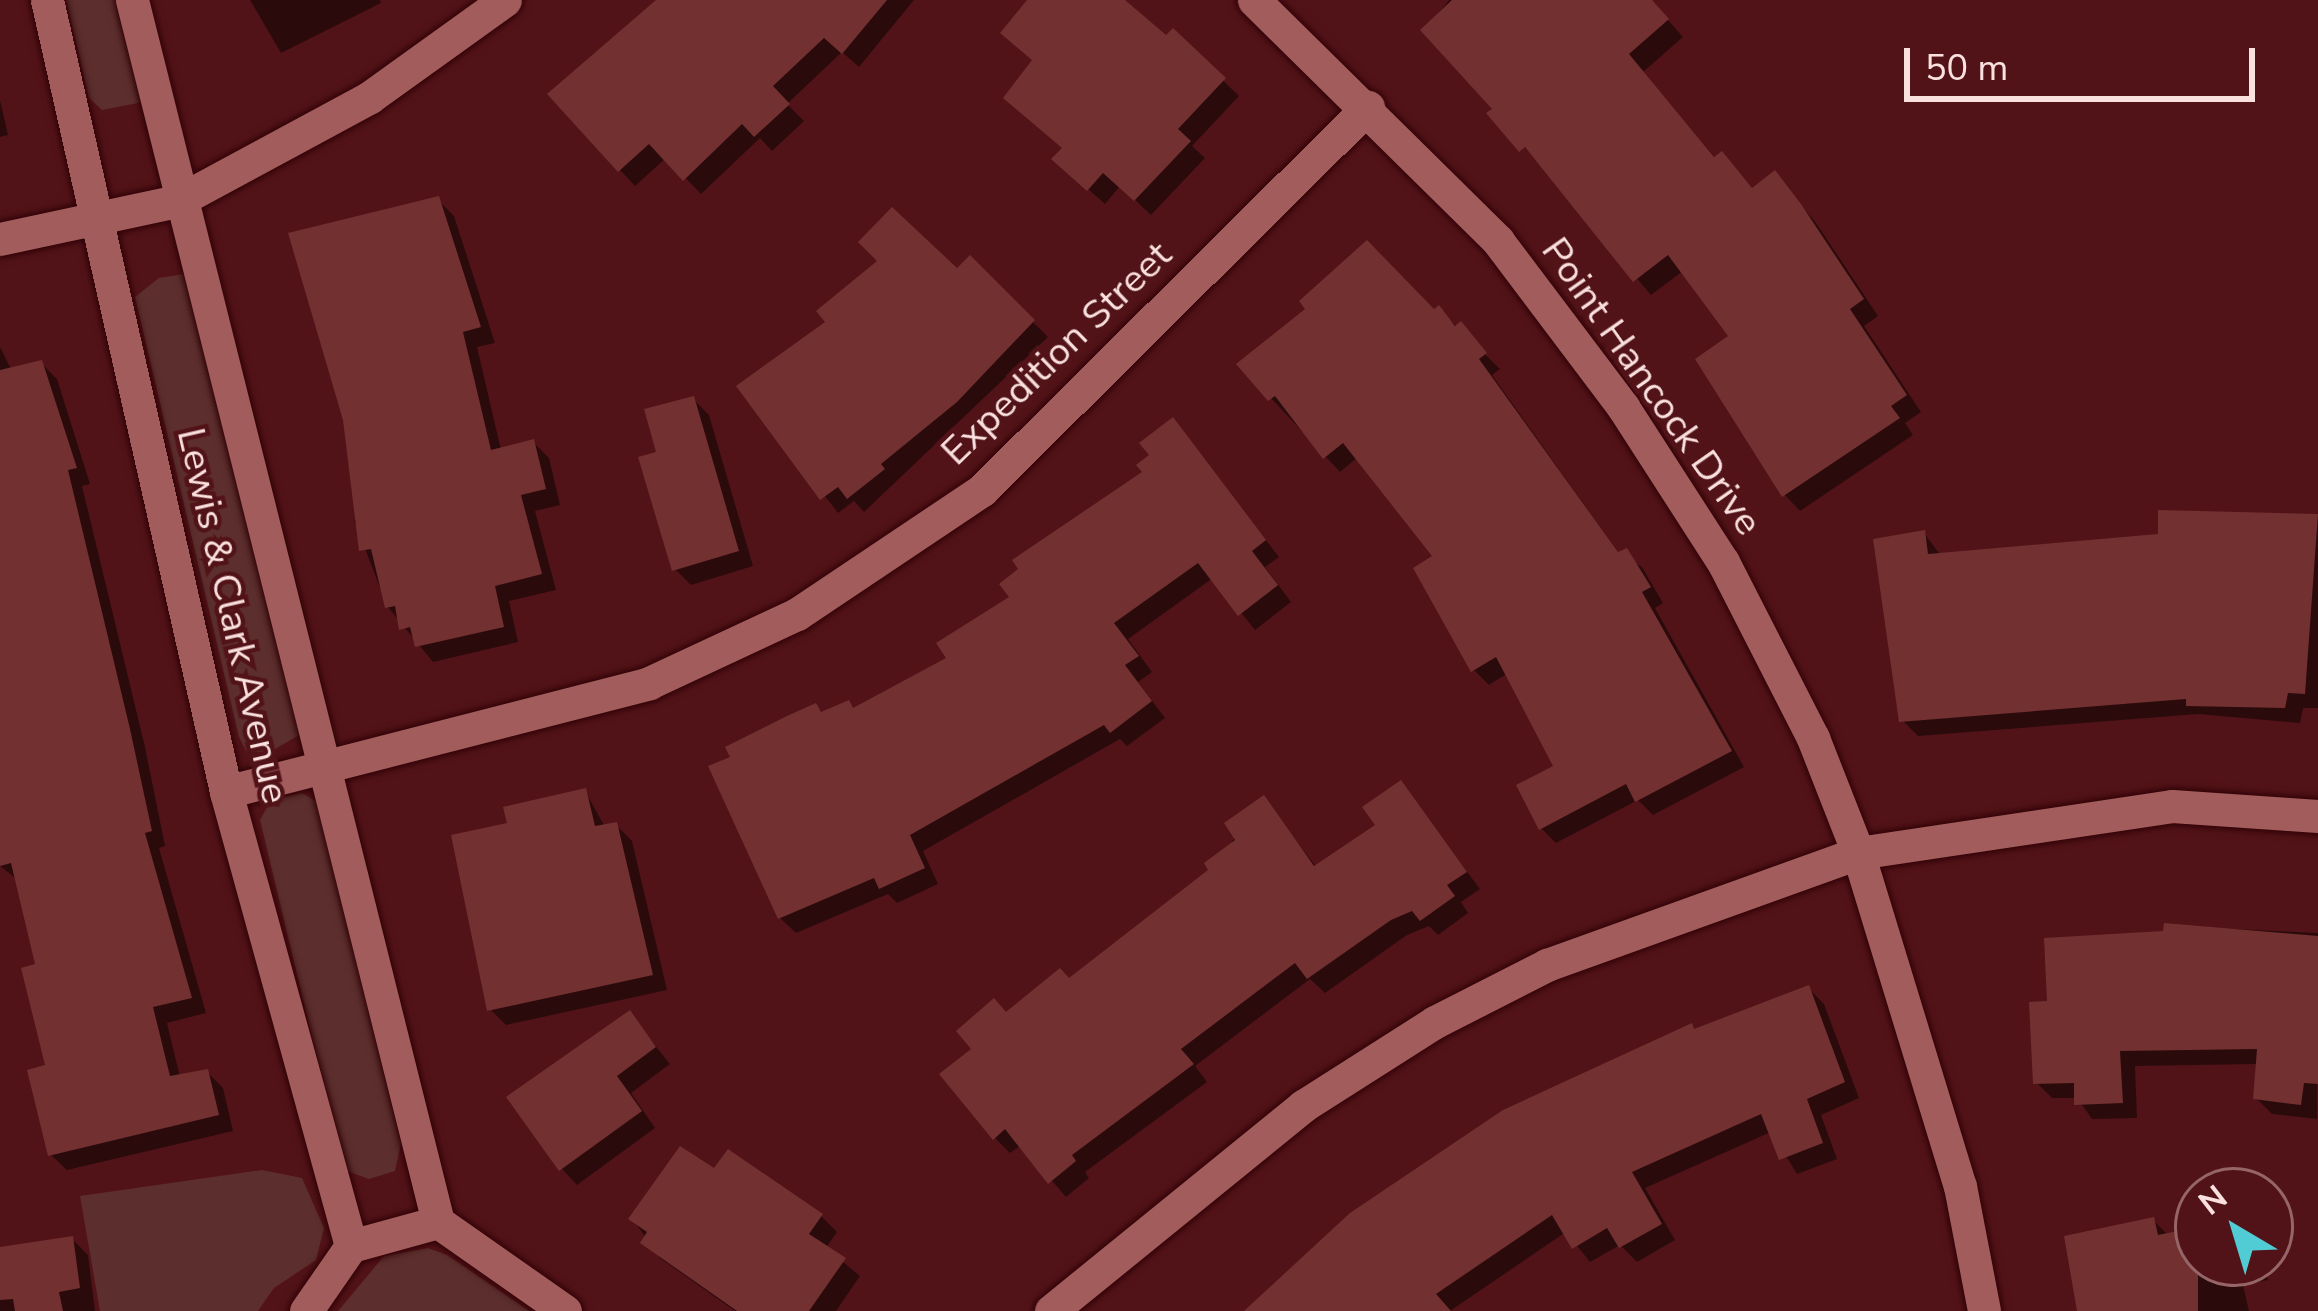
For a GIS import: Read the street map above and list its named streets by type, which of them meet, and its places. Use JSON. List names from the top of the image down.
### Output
{
  "streets": {
    "street": ["Expedition Street", "Point Hancock Drive", "Lewis & Clark Avenue"]
  },
  "crossings": [
    ["Expedition Street", "Point Hancock Drive"],
    ["Expedition Street", "Lewis & Clark Avenue"]
  ],
  "scale_bar": "50 m",
  "north": "top left"
}
